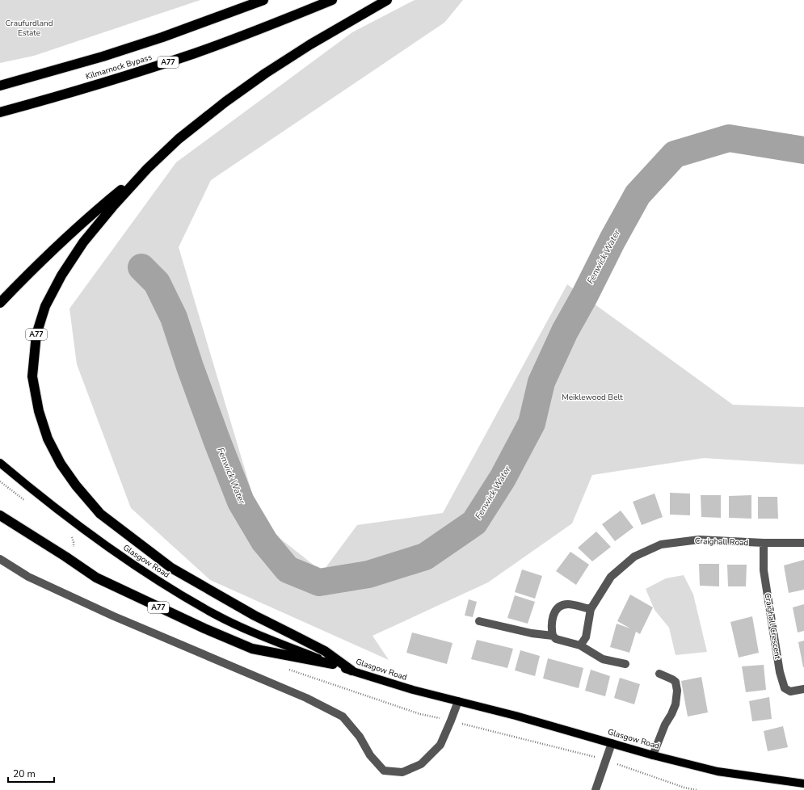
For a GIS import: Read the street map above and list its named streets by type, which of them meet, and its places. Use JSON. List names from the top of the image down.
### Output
{
  "streets": {
    "highway": ["A77", "Kilmarnock Bypass"],
    "main road": ["Glasgow Road"],
    "street": ["Craighall Road", "Craighall Crescent"]
  },
  "crossings": [
    ["A77", "Glasgow Road"],
    ["Craighall Road", "Craighall Crescent"]
  ],
  "water": ["Fenwick Water"],
  "parks": ["Craufurdland Estate", "Meiklewood Belt"],
  "scale_bar": "20 m"
}
